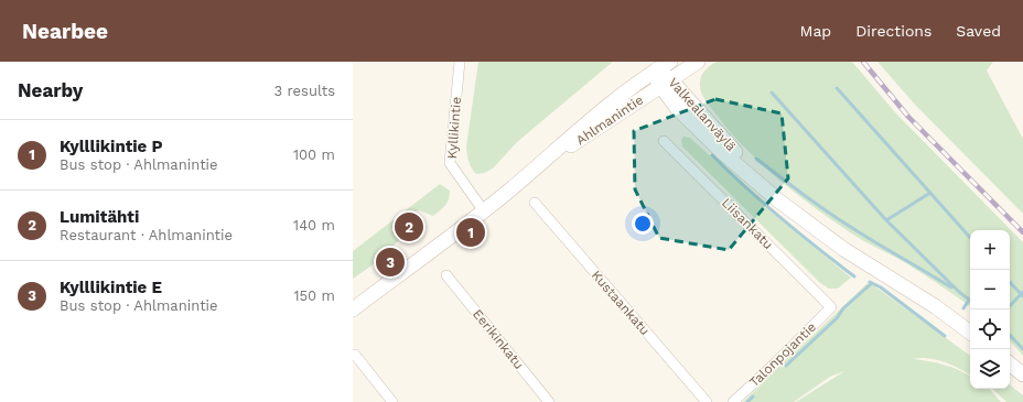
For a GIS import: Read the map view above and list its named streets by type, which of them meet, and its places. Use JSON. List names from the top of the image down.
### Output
{
  "streets": {
    "main road": ["Valkealanväylä", "Ahlmanintie"],
    "street": [
      "Kyllikintie",
      "Liisankatu",
      "Kustaankatu",
      "Eerikinkatu",
      "Talonpojantie"
    ]
  },
  "crossings": [
    ["Valkealanväylä", "Ahlmanintie"],
    ["Ahlmanintie", "Kyllikintie"],
    ["Liisankatu", "Talonpojantie"]
  ],
  "page": {
    "header": "Nearbee",
    "nav": ["Map", "Directions", "Saved"],
    "heading": ["Nearby", "3 results"],
    "list": [
      {
        "mark": "1",
        "name": "Kylllikintie P",
        "note": "Bus stop · Ahlmanintie",
        "value": "100 m"
      },
      {
        "mark": "2",
        "name": "Lumitähti",
        "note": "Restaurant · Ahlmanintie",
        "value": "140 m"
      },
      {
        "mark": "3",
        "name": "Kylllikintie E",
        "note": "Bus stop · Ahlmanintie",
        "value": "150 m"
      }
    ],
    "pins": ["2", "1", "3"],
    "map_buttons": ["+", "−"]
  }
}
